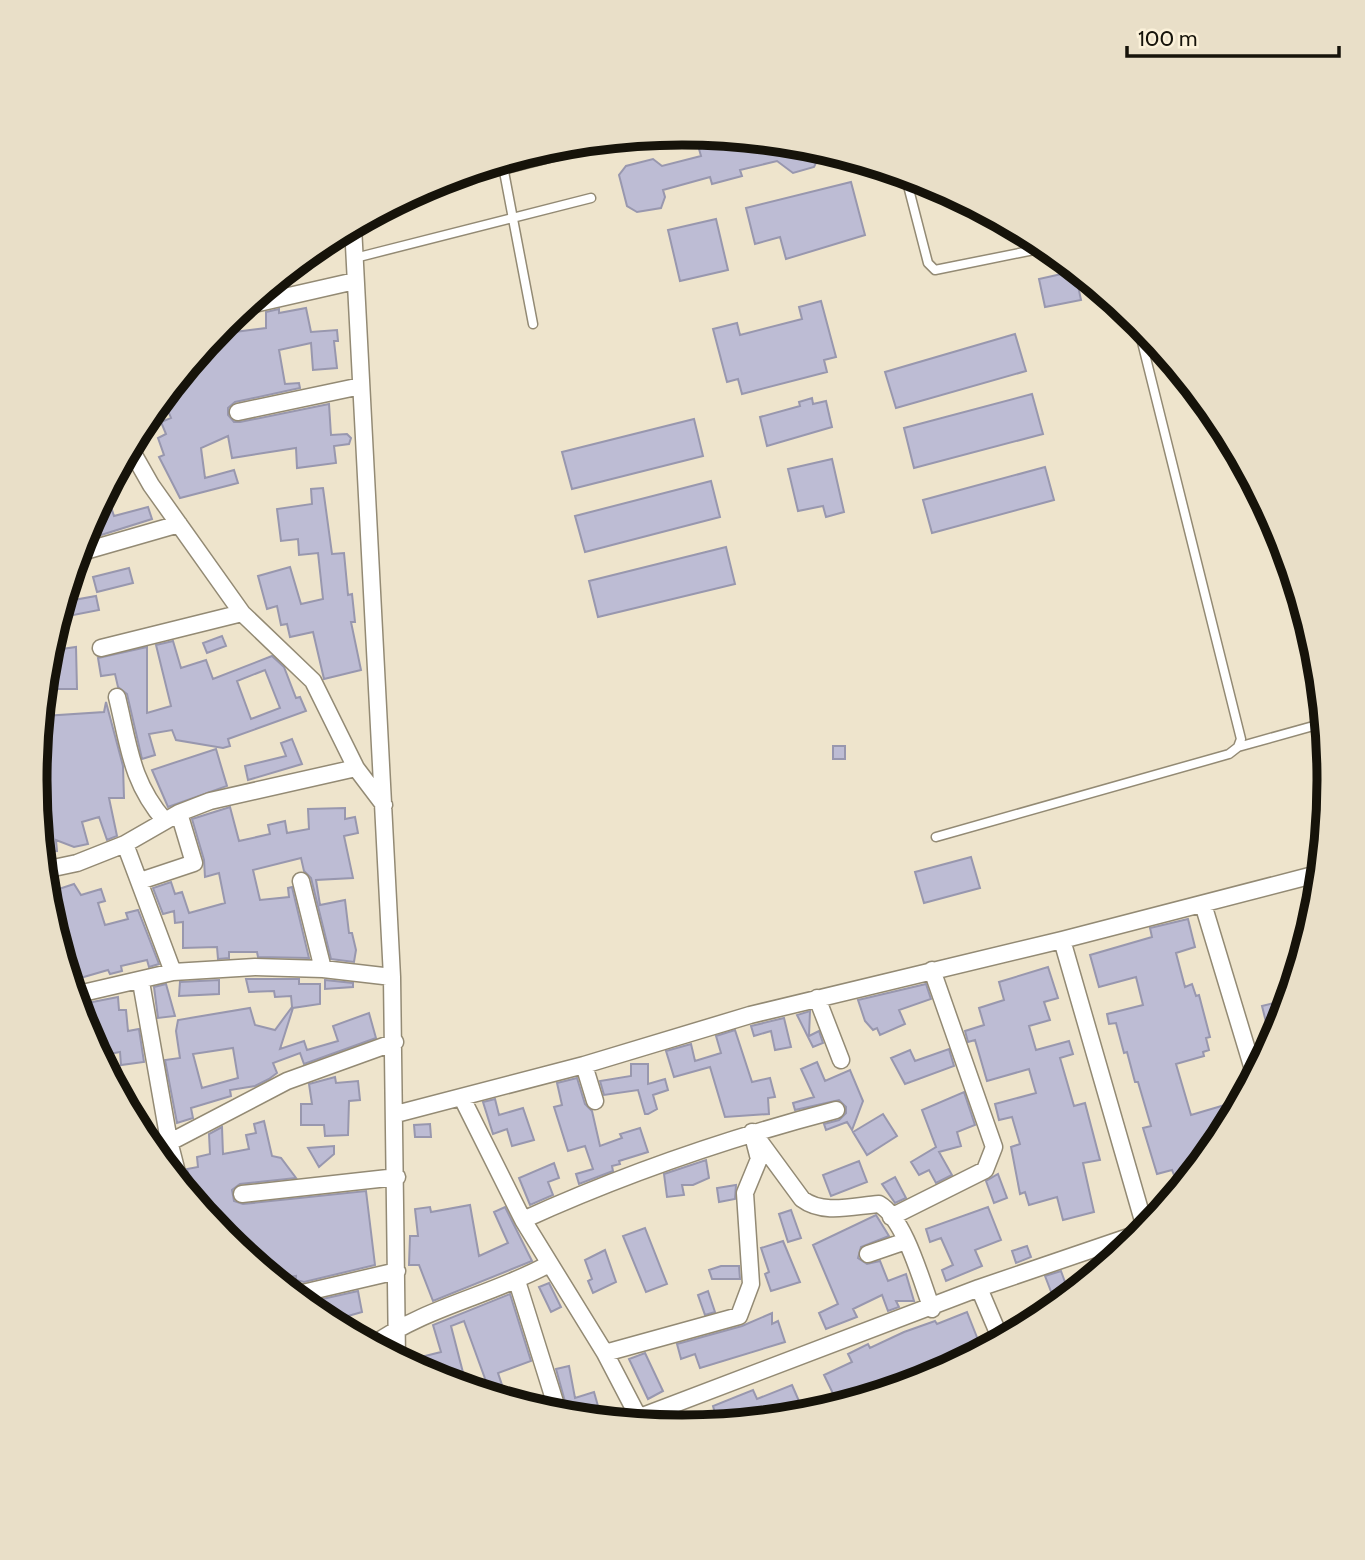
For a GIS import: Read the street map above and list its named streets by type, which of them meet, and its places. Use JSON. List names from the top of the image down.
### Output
{
  "scale_bar": "100 m"
}
